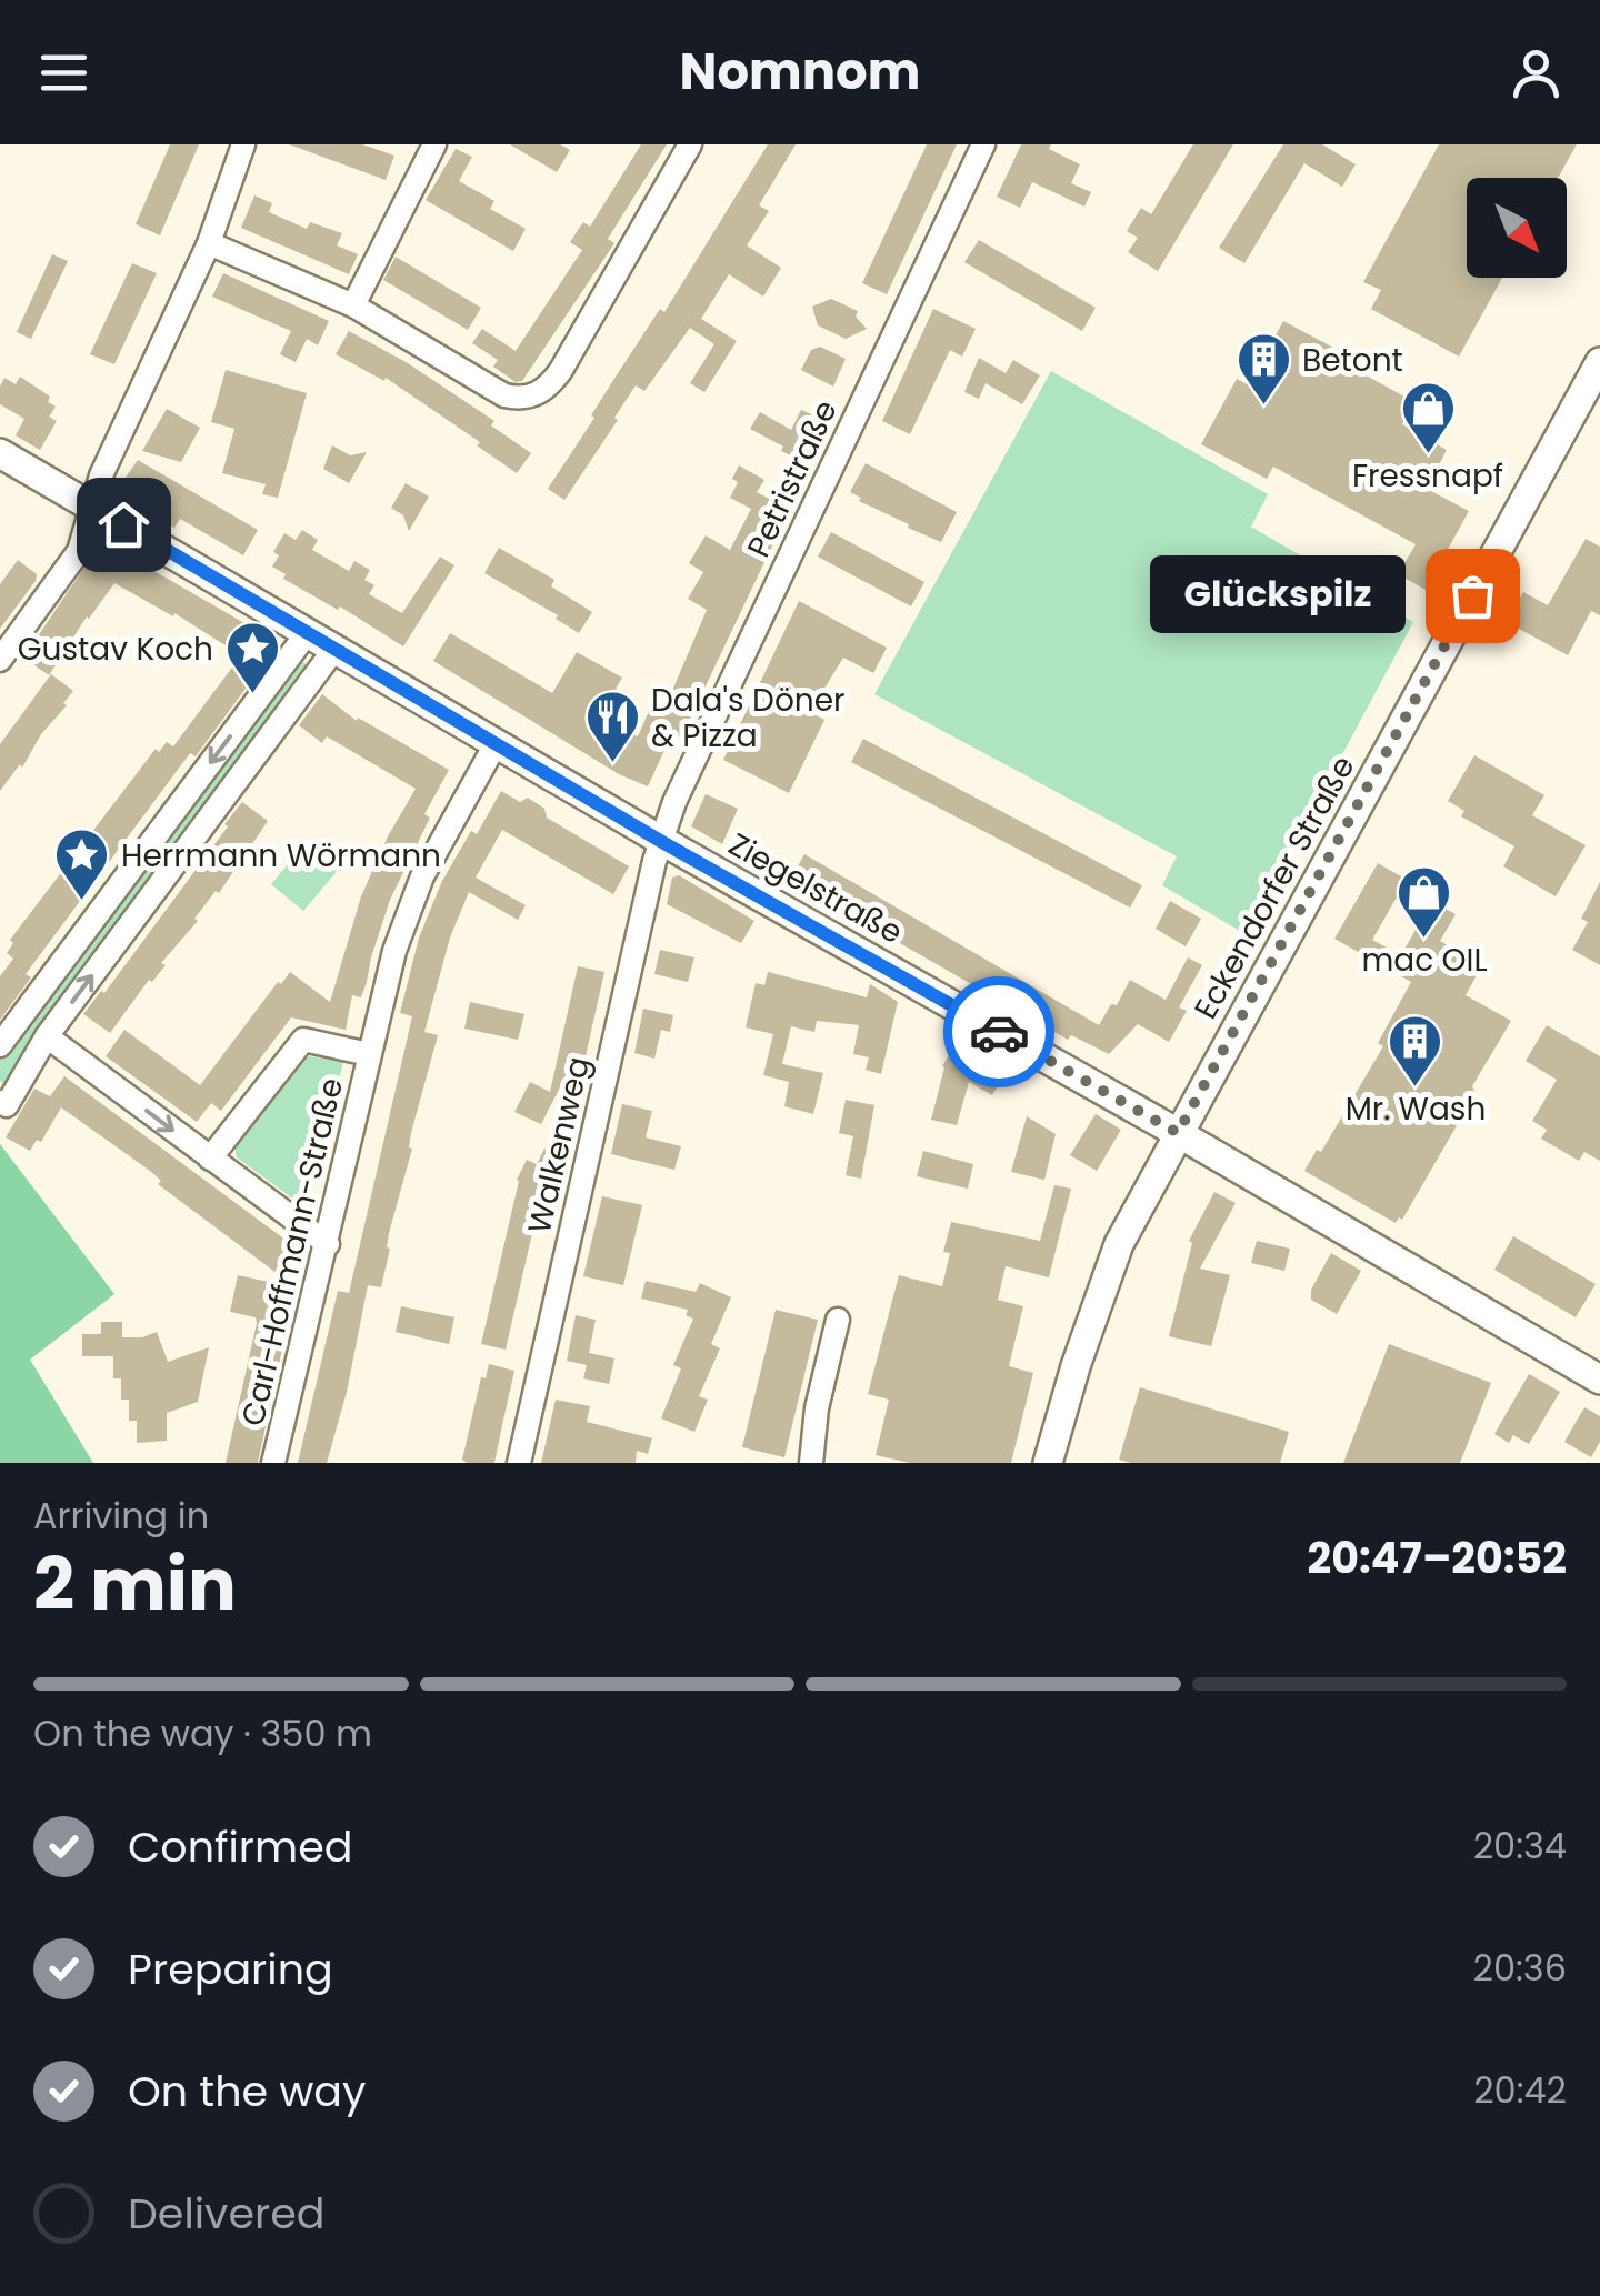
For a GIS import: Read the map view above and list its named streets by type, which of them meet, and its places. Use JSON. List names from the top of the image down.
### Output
{
  "streets": {
    "street": [
      "Petristraße",
      "Eckendorfer Straße",
      "Ziegelstraße",
      "Walkenweg",
      "Carl-Hoffmann-Straße"
    ]
  },
  "crossings": [
    ["Petristraße", "Ziegelstraße"],
    ["Petristraße", "Walkenweg"],
    ["Eckendorfer Straße", "Ziegelstraße"],
    ["Ziegelstraße", "Walkenweg"],
    ["Ziegelstraße", "Carl-Hoffmann-Straße"]
  ],
  "places": {
    "building": ["Betont", "Mr. Wash"],
    "shop": ["Fressnapf", "mac OIL"],
    "other": ["Glückspilz"],
    "place": ["Gustav Koch", "Herrmann Wörmann"],
    "restaurant": ["Dala's Döner & Pizza"]
  },
  "north": "bottom right",
  "page": {
    "header": "Nomnom",
    "bubble": "Glückspilz",
    "heading": ["2 min", "Arriving in", "20:47–20:52"],
    "bar": "On the way · 350 m",
    "list": [
      ["Confirmed", "20:34"],
      ["Preparing", "20:36"],
      ["On the way", "20:42"],
      "Delivered"
    ]
  }
}
